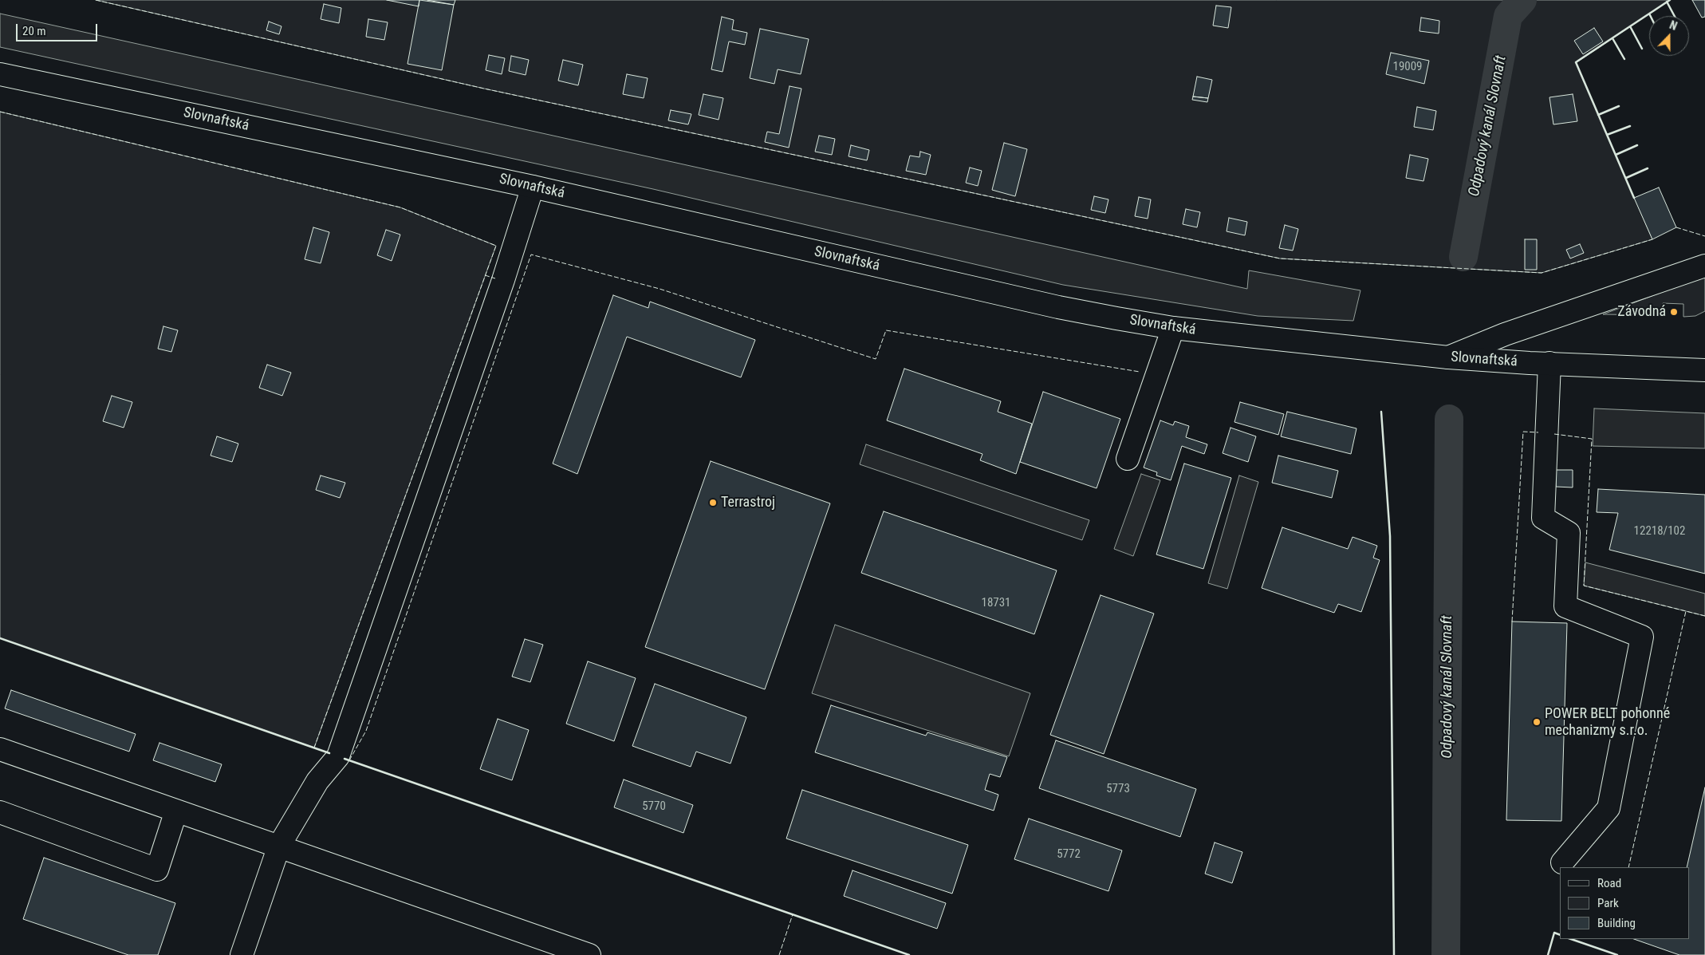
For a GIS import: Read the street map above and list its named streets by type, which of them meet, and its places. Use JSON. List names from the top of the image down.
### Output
{
  "streets": {
    "main road": ["Slovnaftská"]
  },
  "water": ["Odpadový kanál Slovnaft"],
  "places": ["Závodná", "Terrastroj", "POWER BELT pohonné mechanizmy s.r.o."],
  "house_numbers": [
    "19009",
    "12218/102",
    "18731",
    "5773",
    "5770",
    "5772"
  ],
  "legend": ["Road", "Park", "Building"],
  "scale_bar": "20 m",
  "north": "top"
}
